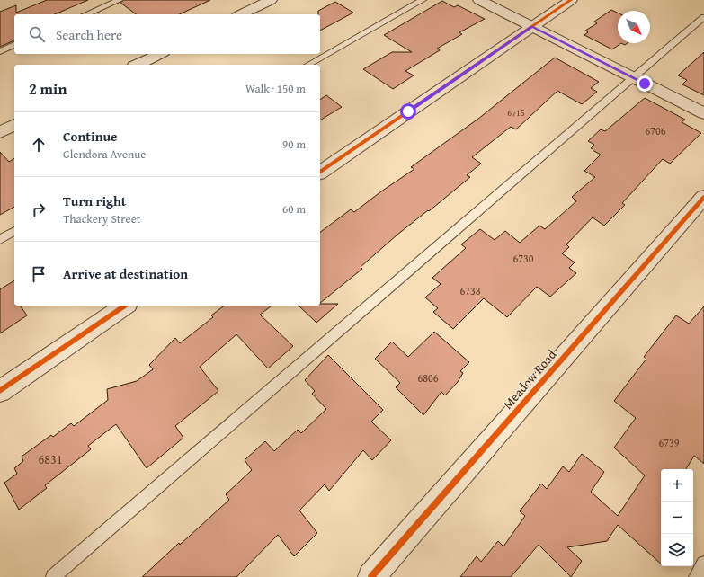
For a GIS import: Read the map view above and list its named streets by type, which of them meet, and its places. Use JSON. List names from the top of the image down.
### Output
{
  "streets": {
    "street": ["Meadow Road"]
  },
  "house_numbers": [
    "6715",
    "6706",
    "6730",
    "6738",
    "6806",
    "6739",
    "6831"
  ],
  "north": "bottom right",
  "page": {
    "search": "Search here",
    "heading": ["2 min", "Walk · 150 m"],
    "list": [
      ["Continue", "Glendora Avenue", "90 m"],
      ["Turn right", "Thackery Street", "60 m"],
      "Arrive at destination"
    ],
    "map_buttons": ["+", "−"]
  }
}
